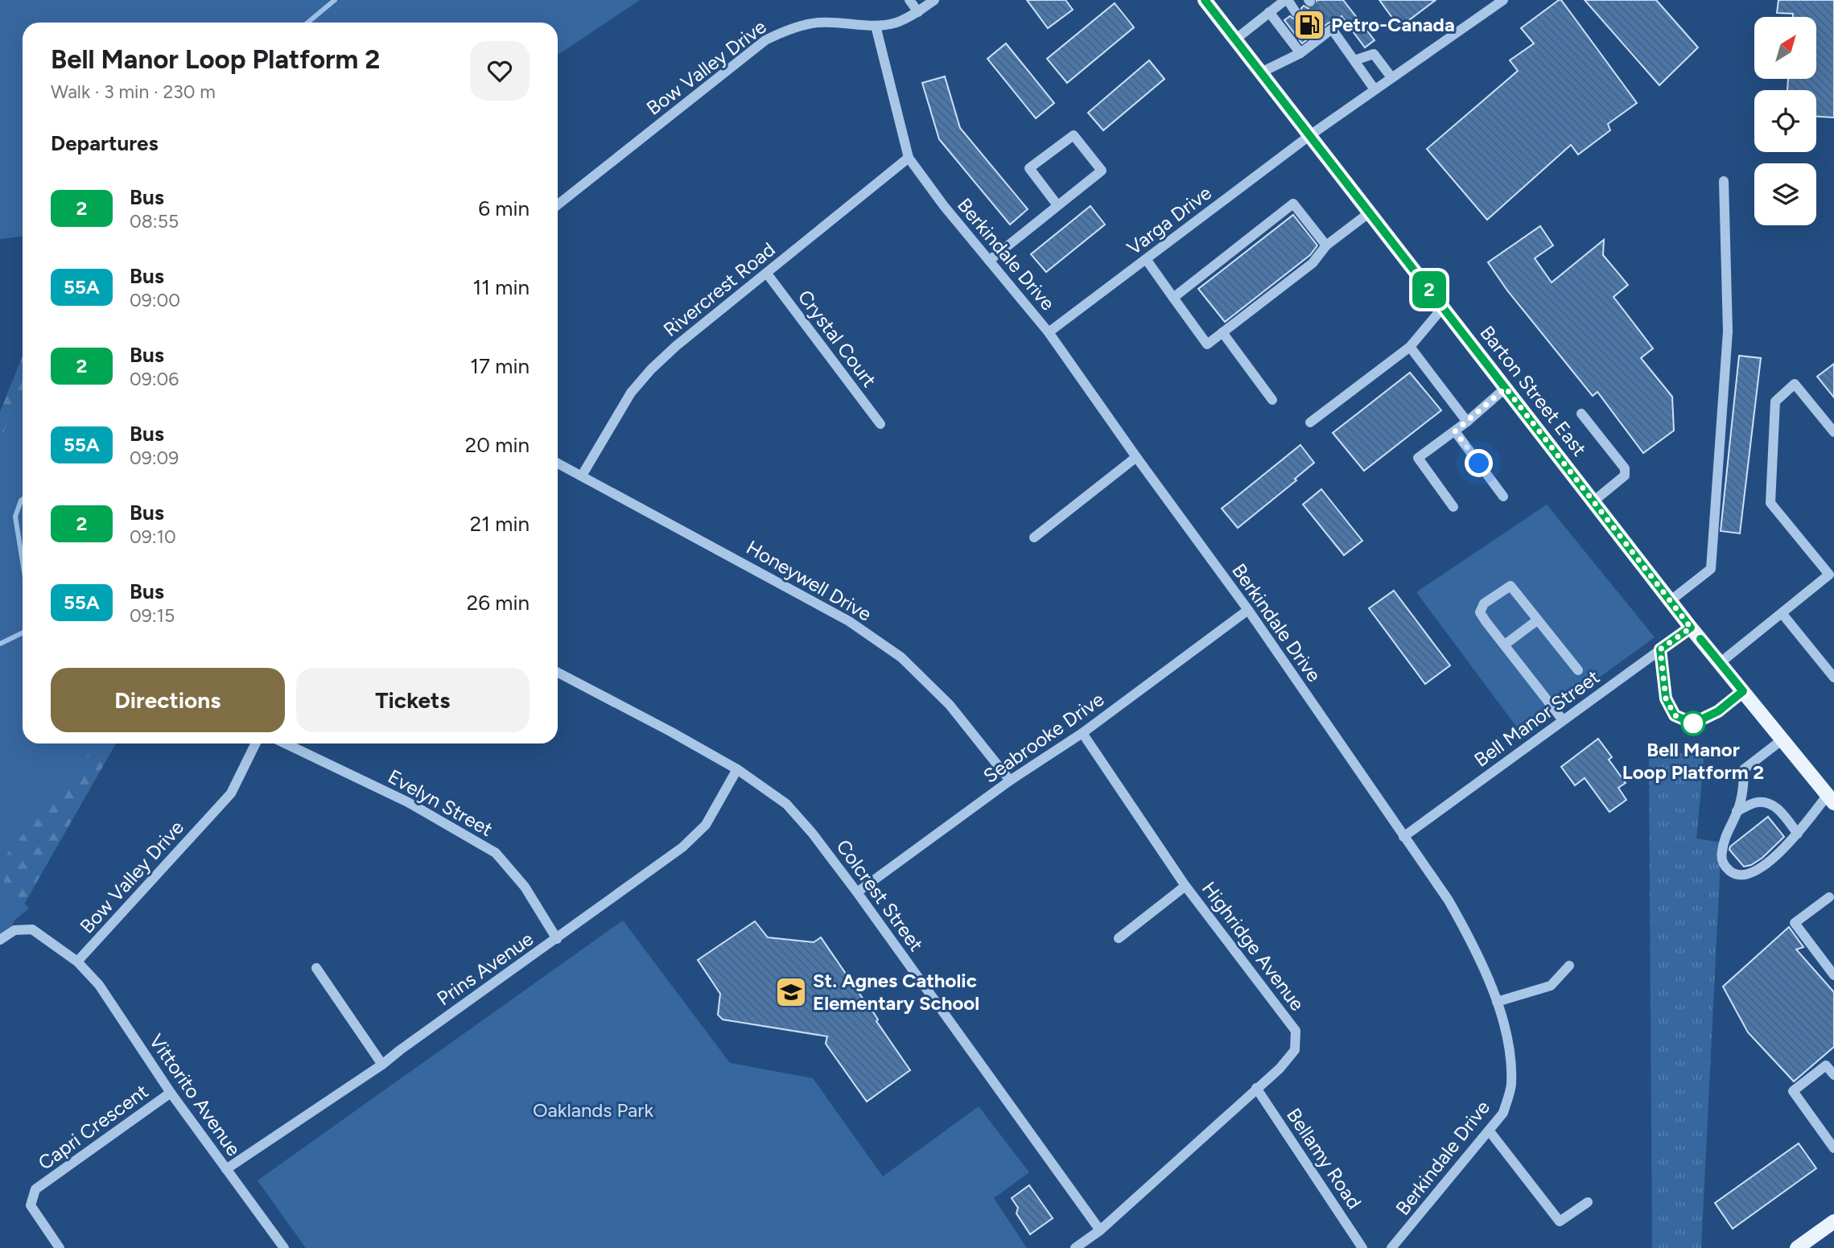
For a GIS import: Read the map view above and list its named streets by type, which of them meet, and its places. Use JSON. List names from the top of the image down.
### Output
{
  "streets": {
    "main road": ["Barton Street East"],
    "street": [
      "Bow Valley Drive",
      "Varga Drive",
      "Berkindale Drive",
      "Rivercrest Road",
      "Crystal Court",
      "Honeywell Drive",
      "Bell Manor Street",
      "Seabrooke Drive",
      "Evelyn Street",
      "Colcrest Street",
      "Highridge Avenue",
      "Prins Avenue",
      "Vittorito Avenue",
      "Capri Crescent",
      "Bellamy Road"
    ]
  },
  "crossings": [
    ["Bow Valley Drive", "Berkindale Drive"],
    ["Bow Valley Drive", "Vittorito Avenue"],
    ["Varga Drive", "Berkindale Drive"],
    ["Varga Drive", "Barton Street East"],
    ["Berkindale Drive", "Rivercrest Road"],
    ["Berkindale Drive", "Bell Manor Street"],
    ["Berkindale Drive", "Seabrooke Drive"],
    ["Rivercrest Road", "Crystal Court"],
    ["Rivercrest Road", "Honeywell Drive"],
    ["Barton Street East", "Bell Manor Street"],
    ["Honeywell Drive", "Seabrooke Drive"],
    ["Seabrooke Drive", "Colcrest Street"],
    ["Seabrooke Drive", "Highridge Avenue"],
    ["Evelyn Street", "Prins Avenue"],
    ["Colcrest Street", "Highridge Avenue"],
    ["Colcrest Street", "Prins Avenue"],
    ["Highridge Avenue", "Bellamy Road"],
    ["Prins Avenue", "Vittorito Avenue"],
    ["Vittorito Avenue", "Capri Crescent"]
  ],
  "parks": ["Oaklands Park"],
  "places": {
    "fuel station": ["Petro-Canada"],
    "other": ["Bell Manor Loop Platform 2"],
    "school or university": ["St. Agnes Catholic Elementary School"]
  },
  "lines": ["bus line 2"],
  "north": "top right",
  "page": {
    "on_map": "2",
    "heading": [
      ["Bell Manor Loop Platform 2", "Walk · 3 min · 230 m"],
      "Departures"
    ],
    "list": [
      {
        "mark": "2",
        "name": "Bus",
        "note": "08:55",
        "value": "6 min"
      },
      {
        "mark": "55A",
        "name": "Bus",
        "note": "09:00",
        "value": "11 min"
      },
      {
        "mark": "2",
        "name": "Bus",
        "note": "09:06",
        "value": "17 min"
      },
      {
        "mark": "55A",
        "name": "Bus",
        "note": "09:09",
        "value": "20 min"
      },
      {
        "mark": "2",
        "name": "Bus",
        "note": "09:10",
        "value": "21 min"
      },
      {
        "mark": "55A",
        "name": "Bus",
        "note": "09:15",
        "value": "26 min"
      }
    ],
    "buttons": ["Directions", "Tickets"]
  }
}
